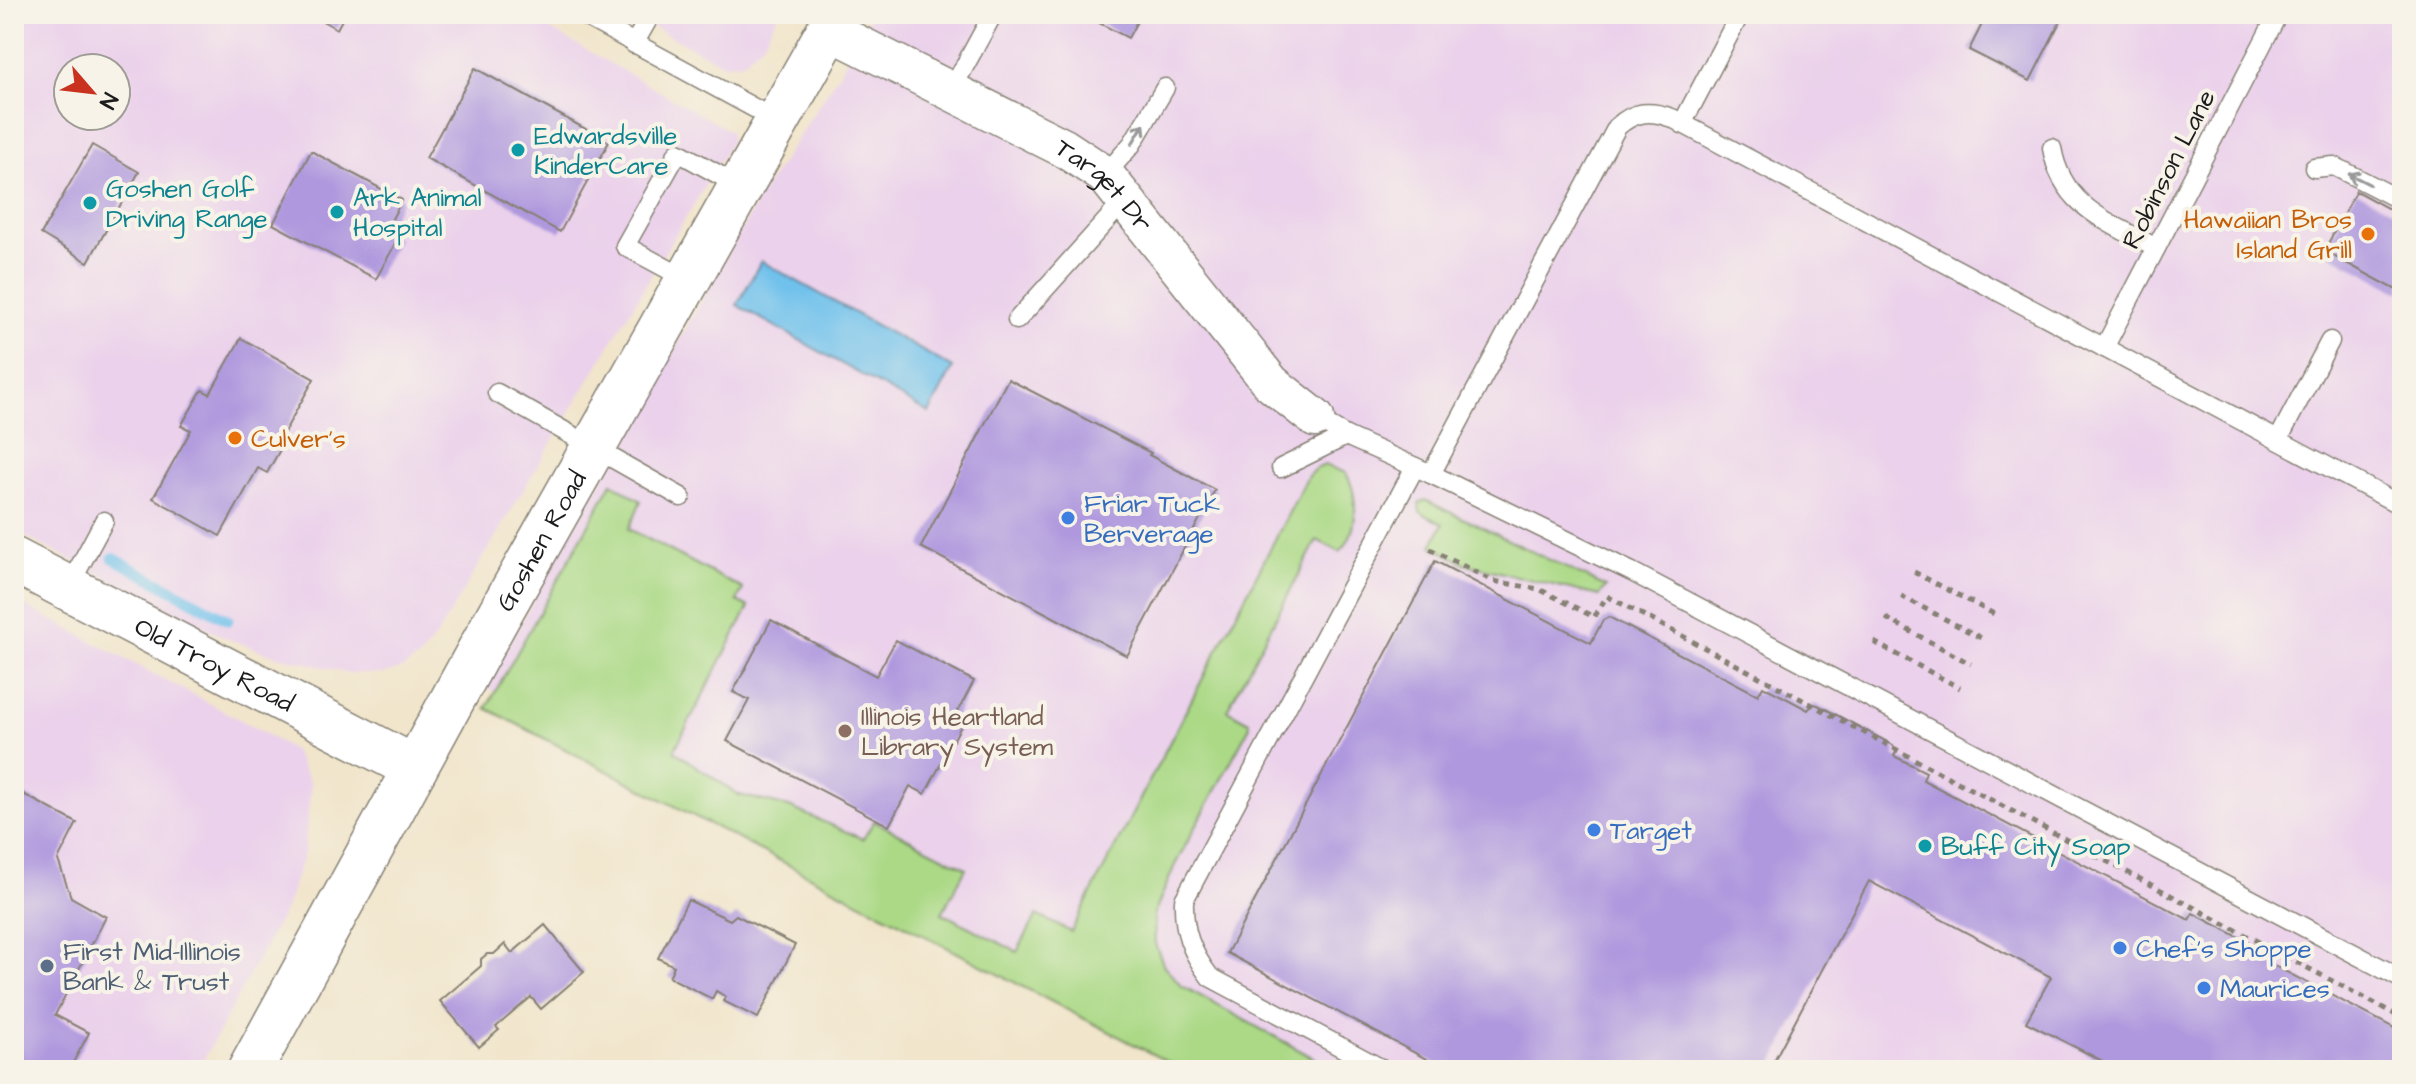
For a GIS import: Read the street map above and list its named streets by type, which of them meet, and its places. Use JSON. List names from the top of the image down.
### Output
{
  "streets": {
    "street": ["Target Dr", "Goshen Road", "Old Troy Road"],
    "lane": ["Robinson Lane"]
  },
  "crossings": [
    ["Target Dr", "Goshen Road"],
    ["Goshen Road", "Old Troy Road"]
  ],
  "places": [
    "Edwardsville KinderCare",
    "Goshen Golf Driving Range",
    "Ark Animal Hospital",
    "Hawaiian Bros Island Grill",
    "Culver's",
    "Friar Tuck Berverage",
    "Illinois Heartland Library System",
    "Target",
    "Buff City Soap",
    "Chef's Shoppe",
    "First Mid-Illinois Bank & Trust",
    "Maurices"
  ],
  "north": "bottom right"
}
